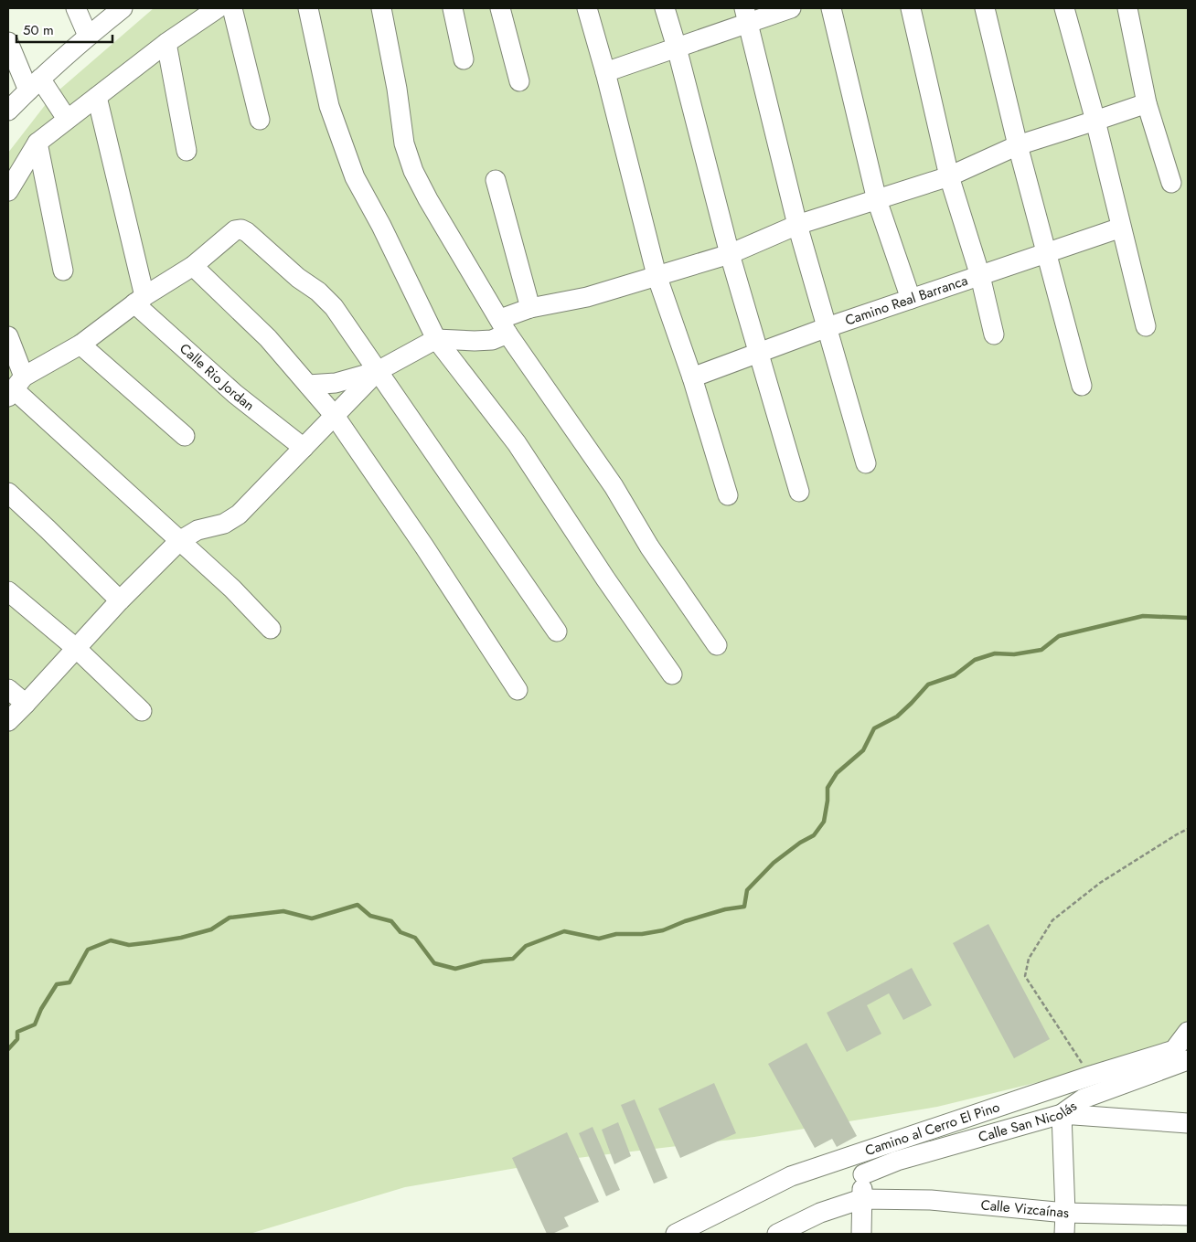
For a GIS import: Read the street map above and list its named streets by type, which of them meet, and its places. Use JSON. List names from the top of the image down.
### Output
{
  "streets": {
    "street": [
      "Camino Real Barranca",
      "Calle Rio Jordan",
      "Calle San Nicolás",
      "Camino al Cerro El Pino",
      "Calle Vizcaínas"
    ]
  },
  "scale_bar": "50 m"
}
